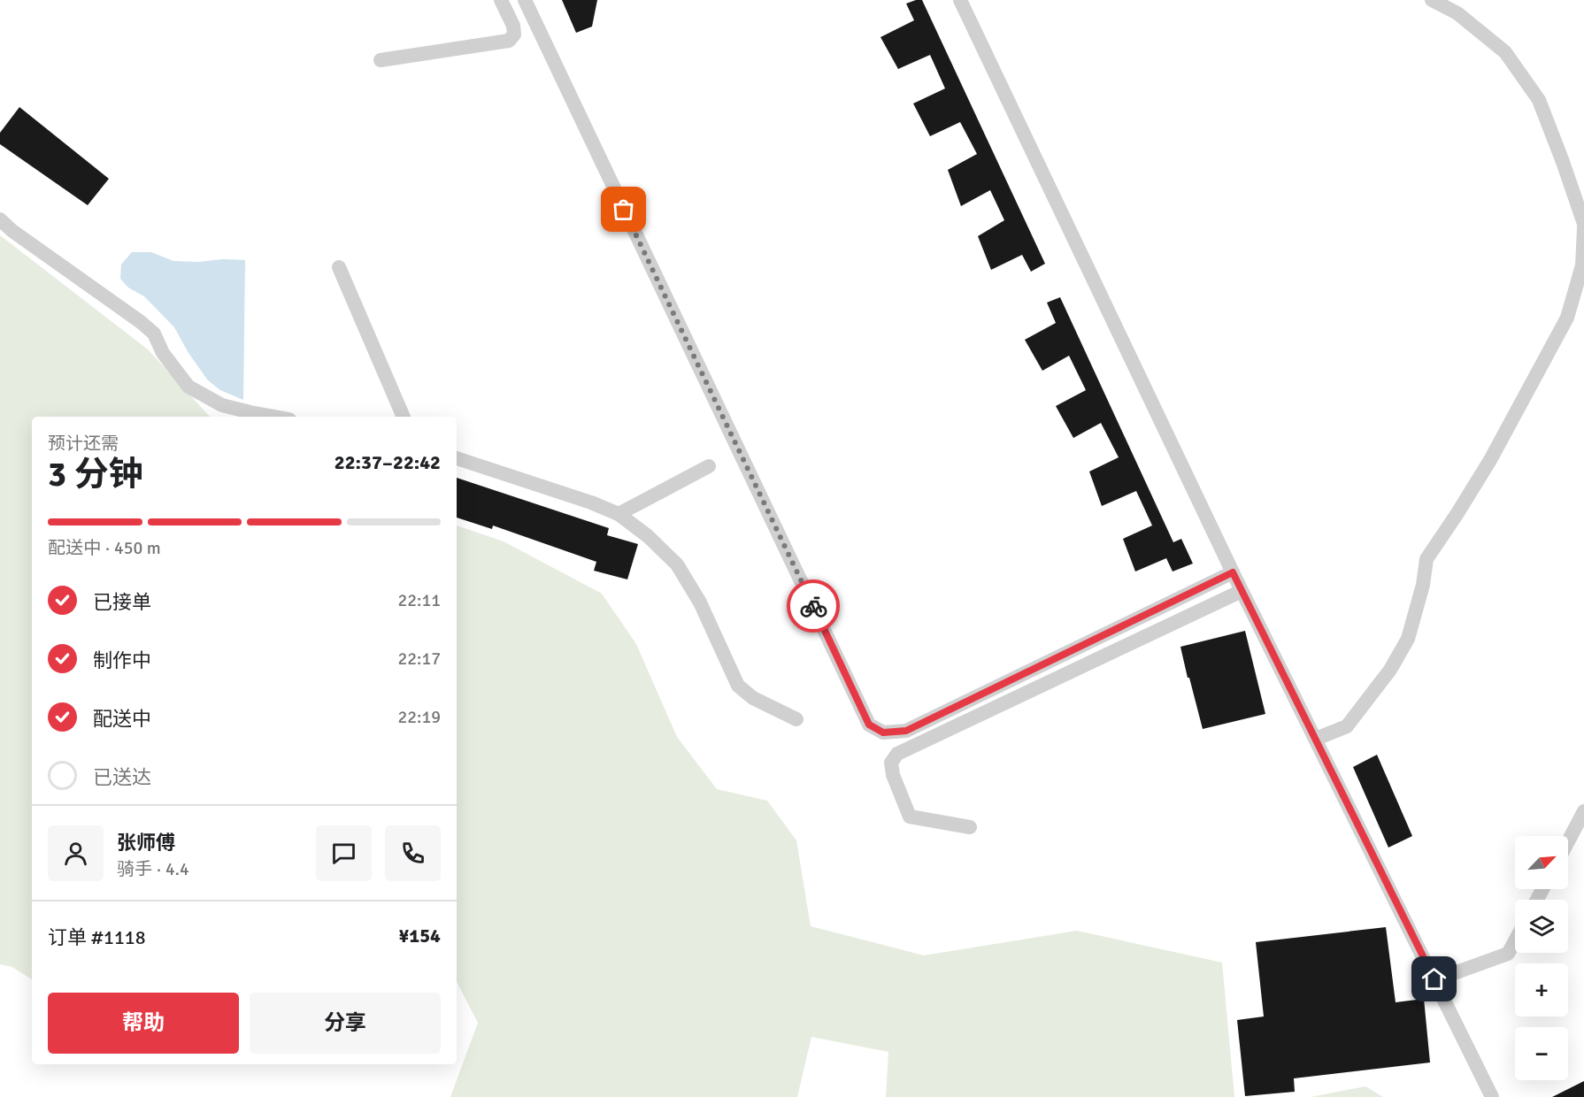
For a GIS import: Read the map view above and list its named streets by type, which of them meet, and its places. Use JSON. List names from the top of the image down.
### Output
{
  "north": "top right",
  "page": {
    "heading": ["3 分钟", "预计还需", "22:37–22:42"],
    "panel": [
      "张师傅",
      "骑手 · 4.4",
      "订单 #1118",
      "¥154"
    ],
    "bar": "配送中 · 450 m",
    "list": [
      ["已接单", "22:11"],
      ["制作中", "22:17"],
      ["配送中", "22:19"],
      "已送达"
    ],
    "map_buttons": ["+", "−"],
    "buttons": ["帮助", "分享"]
  }
}
